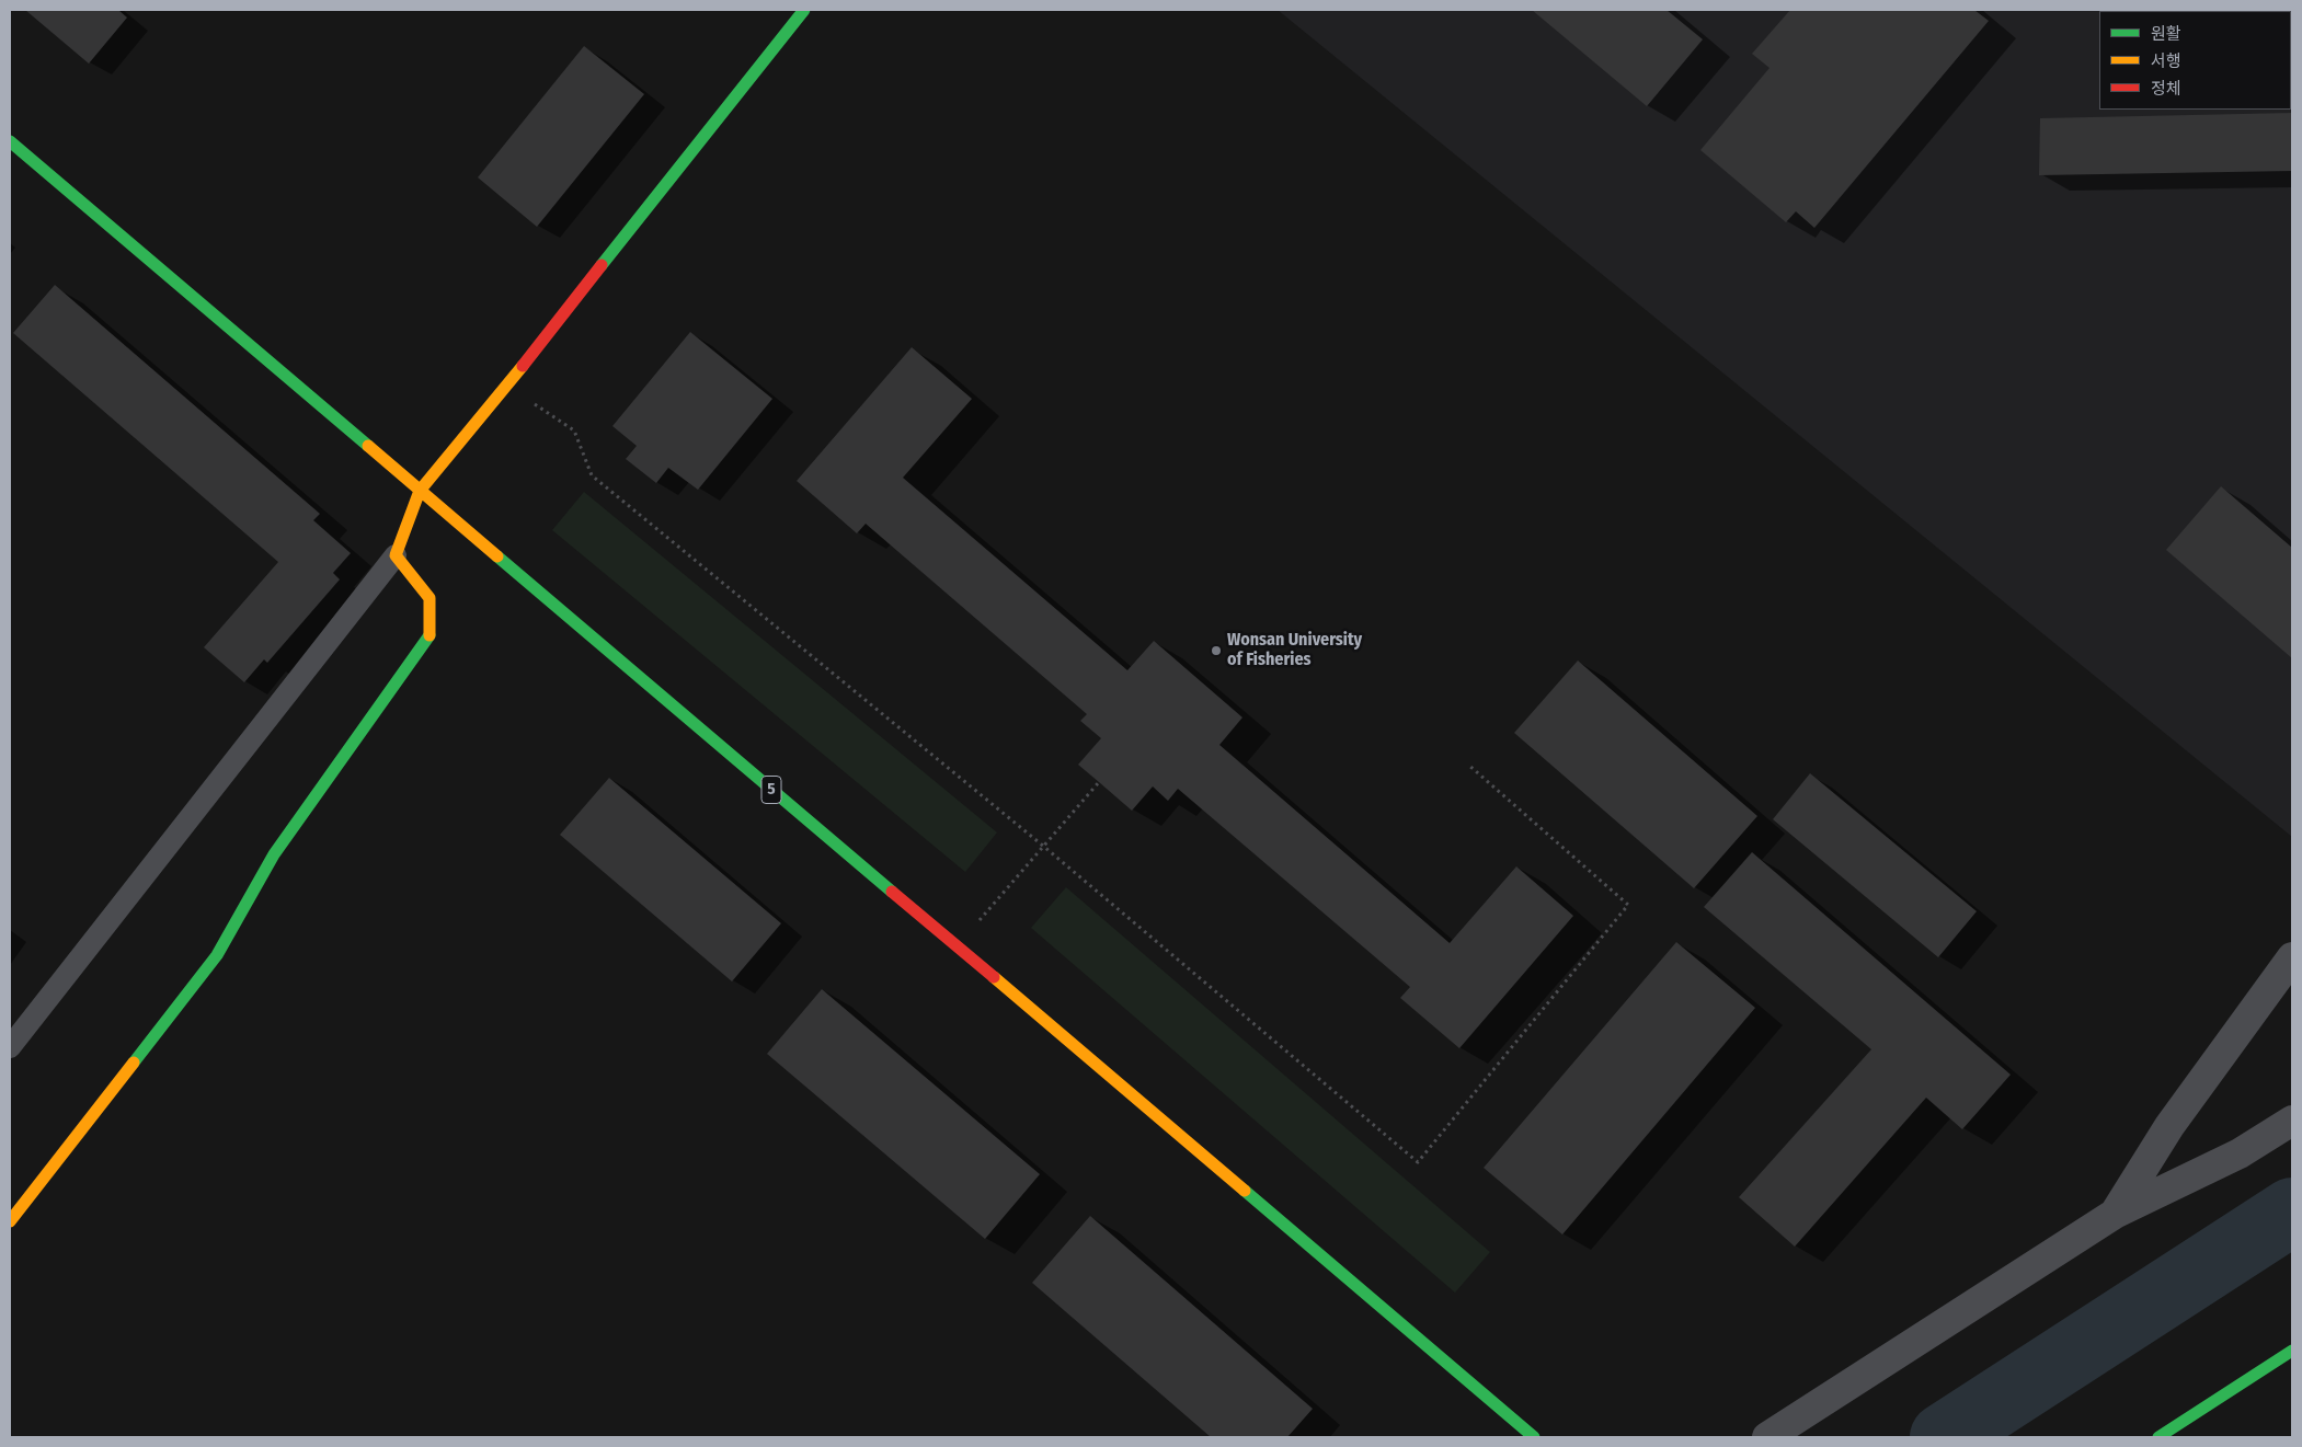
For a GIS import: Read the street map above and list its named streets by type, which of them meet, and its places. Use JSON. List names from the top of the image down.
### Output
{
  "streets": {
    "main road": ["5"]
  },
  "places": ["Wonsan University of Fisheries"],
  "legend": ["원활", "서행", "정체"]
}
